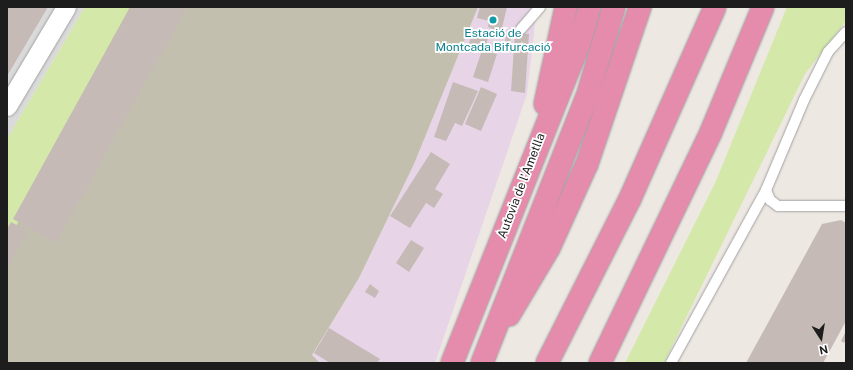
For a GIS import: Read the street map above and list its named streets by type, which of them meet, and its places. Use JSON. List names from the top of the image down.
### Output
{
  "streets": {
    "highway": ["Autovia de l'Ametlla"]
  },
  "places": ["Estació de Montcada Bifurcació"],
  "north": "bottom"
}
